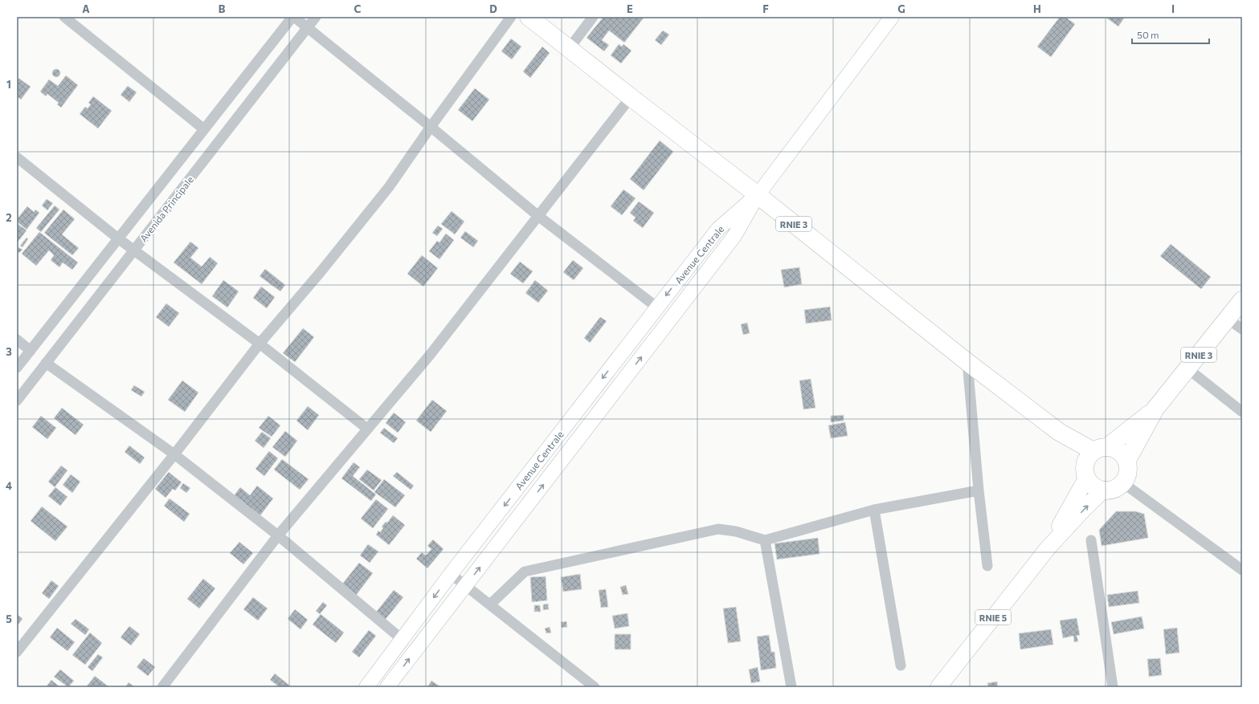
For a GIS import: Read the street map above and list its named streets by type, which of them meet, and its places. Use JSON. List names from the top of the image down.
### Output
{
  "streets": {
    "highway": ["RNIE 3"],
    "main road": ["RNIE 5"],
    "street": ["Avenida Principale", "Avenue Centrale"]
  },
  "crossings": [
    ["RNIE 3", "Avenue Centrale"],
    ["RNIE 3", "RNIE 5"]
  ],
  "scale_bar": "50 m",
  "grid": {
    "columns": [
      "A",
      "B",
      "C",
      "D",
      "E",
      "F",
      "G",
      "H",
      "I"
    ],
    "rows": [
      "1",
      "2",
      "3",
      "4",
      "5"
    ]
  }
}
